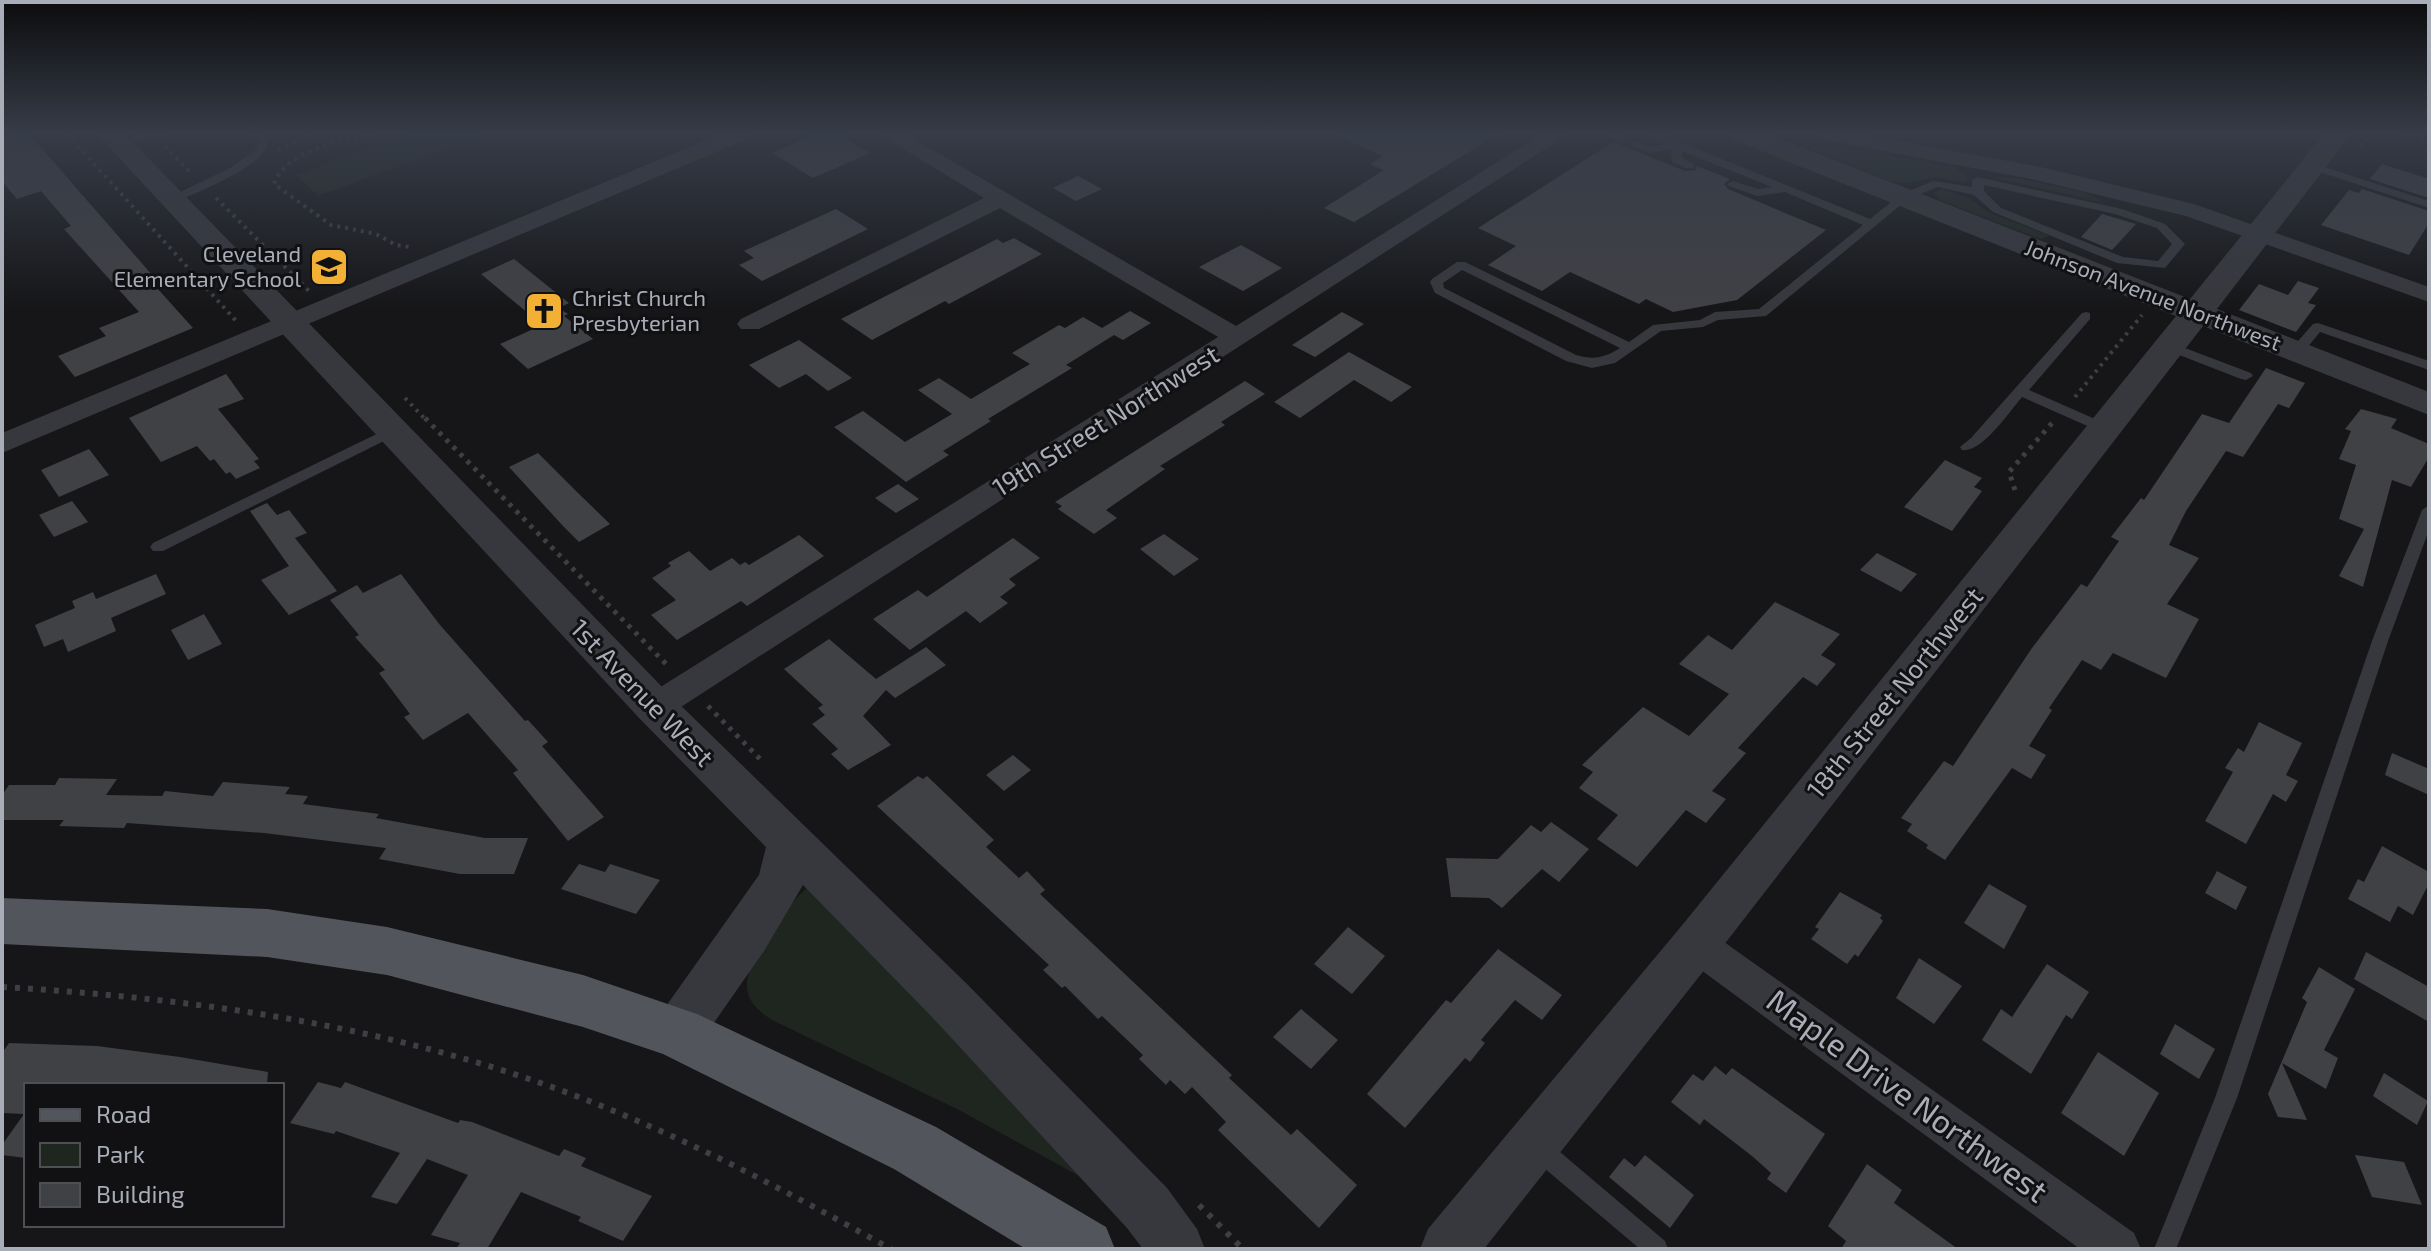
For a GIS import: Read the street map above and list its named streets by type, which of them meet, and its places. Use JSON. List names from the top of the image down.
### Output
{
  "streets": {
    "street": [
      "Johnson Avenue Northwest",
      "19th Street Northwest",
      "1st Avenue West",
      "18th Street Northwest",
      "Maple Drive Northwest"
    ]
  },
  "crossings": [
    ["Johnson Avenue Northwest", "18th Street Northwest"],
    ["19th Street Northwest", "1st Avenue West"],
    ["18th Street Northwest", "Maple Drive Northwest"]
  ],
  "places": {
    "school or university": ["Cleveland Elementary School"],
    "church": ["Christ Church Presbyterian"]
  },
  "legend": ["Road", "Park", "Building"]
}
